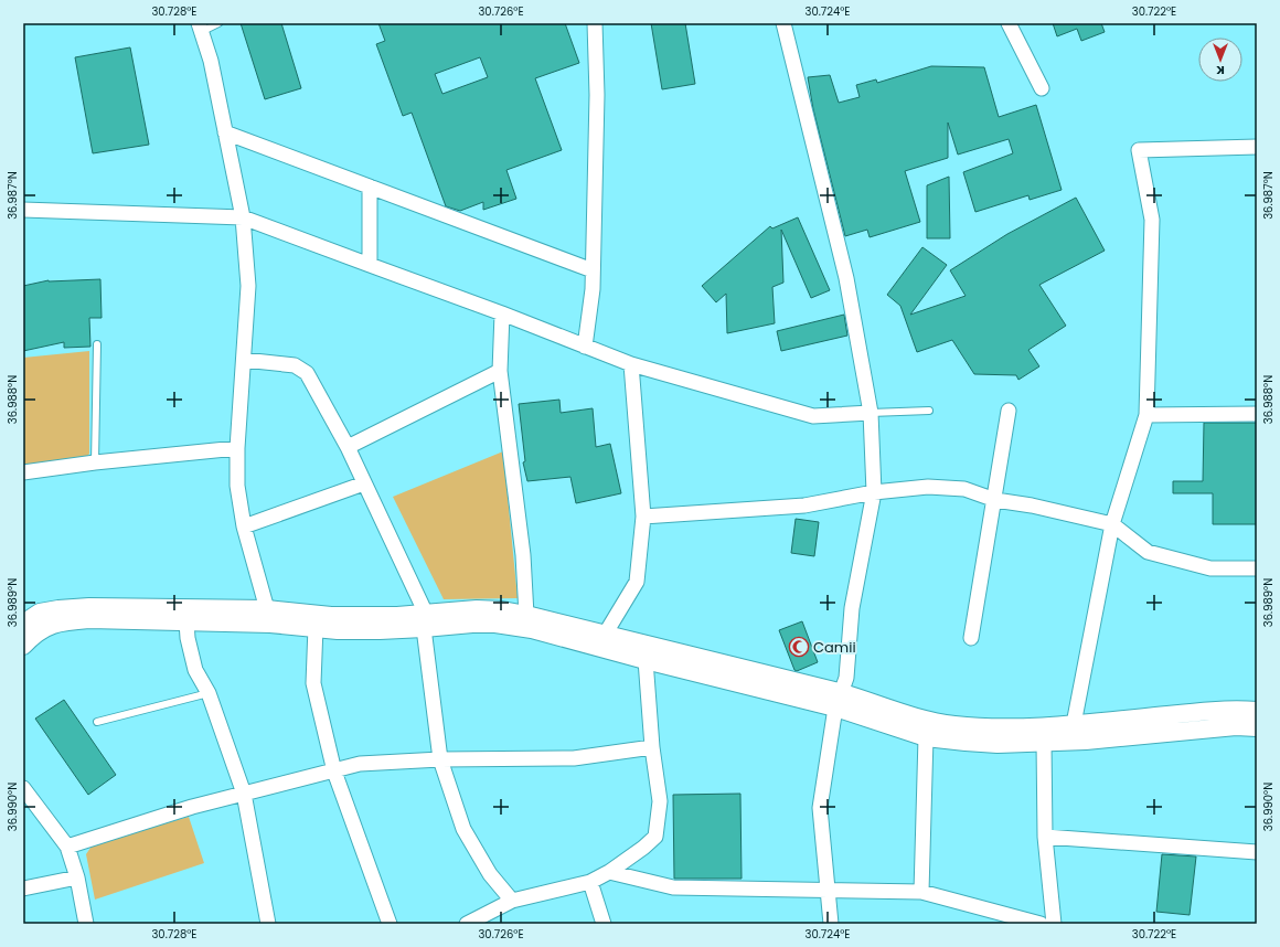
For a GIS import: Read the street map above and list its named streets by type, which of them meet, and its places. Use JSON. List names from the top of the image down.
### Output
{
  "places": {
    "mosque": ["Camii"]
  },
  "north": "bottom",
  "coordinates": [
    "30.728°E",
    "30.726°E",
    "30.724°E",
    "30.722°E",
    "36.987°N",
    "36.988°N",
    "36.989°N",
    "36.990°N"
  ]
}
